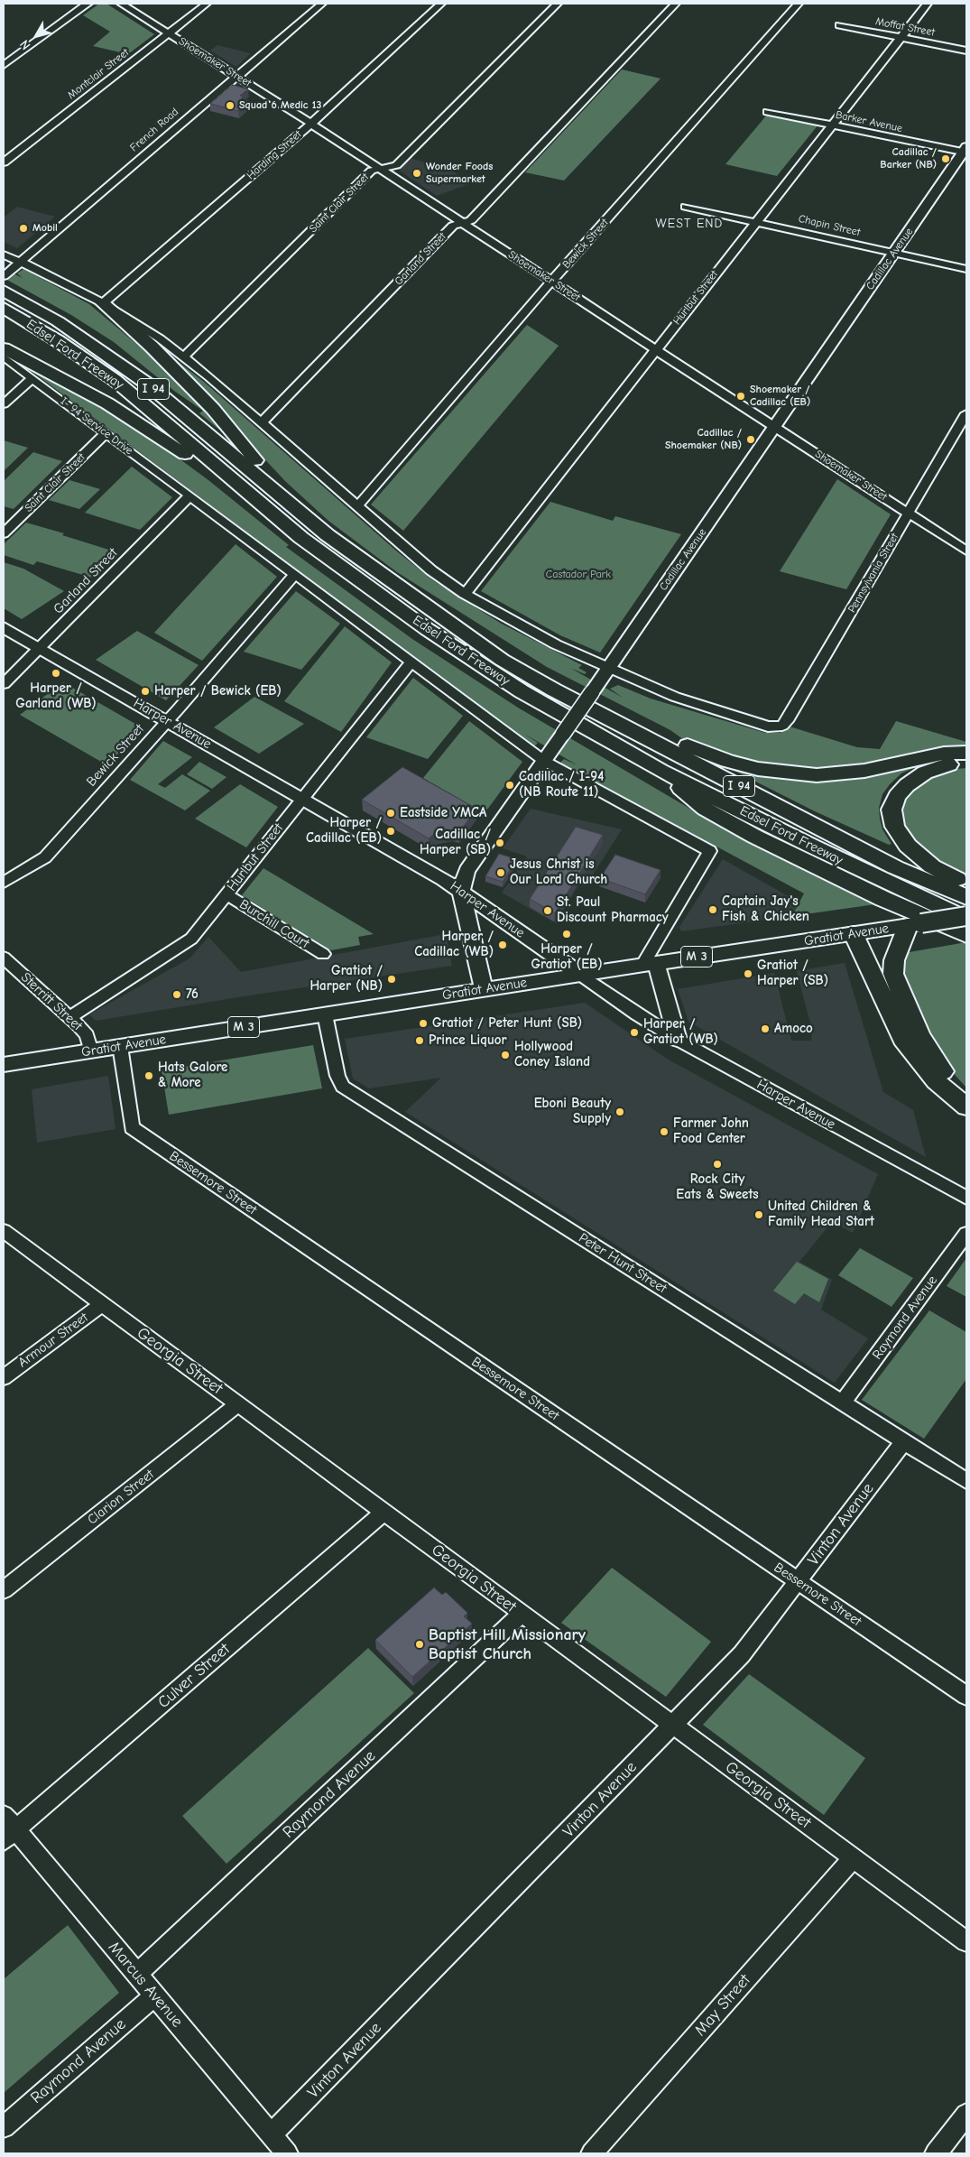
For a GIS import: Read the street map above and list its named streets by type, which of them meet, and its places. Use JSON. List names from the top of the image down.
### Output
{
  "streets": {
    "highway": ["Edsel Ford Freeway", "I 94"],
    "main road": [
      "Cadillac Avenue",
      "Harper Avenue",
      "Gratiot Avenue",
      "M 3"
    ],
    "street": [
      "Moffat Street",
      "Shoemaker Street",
      "Montclair Street",
      "Barker Avenue",
      "French Road",
      "Harding Street",
      "Saint Clair Street",
      "Chapin Street",
      "Bewick Street",
      "Garland Street",
      "Hurlbut Street",
      "I- 94 Service Drive",
      "Pennsylvania Street",
      "Burchill Court",
      "Sterritt Street",
      "Bessemore Street",
      "Peter Hunt Street",
      "Raymond Avenue",
      "Armour Street",
      "Georgia Street",
      "Clarion Street",
      "Vinton Avenue",
      "Culver Street",
      "Marcus Avenue",
      "May Street"
    ]
  },
  "crossings": [
    ["Moffat Street", "Hurlbut Street"],
    ["Shoemaker Street", "Montclair Street"],
    ["Shoemaker Street", "French Road"],
    ["Shoemaker Street", "Harding Street"],
    ["Shoemaker Street", "Saint Clair Street"],
    ["Shoemaker Street", "Bewick Street"],
    ["Shoemaker Street", "Garland Street"],
    ["Shoemaker Street", "Cadillac Avenue"],
    ["Shoemaker Street", "Hurlbut Street"],
    ["Shoemaker Street", "Pennsylvania Street"],
    ["Barker Avenue", "Cadillac Avenue"],
    ["Barker Avenue", "Hurlbut Street"],
    ["Saint Clair Street", "I- 94 Service Drive"],
    ["Chapin Street", "Cadillac Avenue"],
    ["Chapin Street", "Hurlbut Street"],
    ["Bewick Street", "Harper Avenue"],
    ["Garland Street", "I- 94 Service Drive"],
    ["Garland Street", "Harper Avenue"],
    ["Cadillac Avenue", "Harper Avenue"],
    ["Hurlbut Street", "Harper Avenue"],
    ["Hurlbut Street", "Burchill Court"],
    ["Hurlbut Street", "Sterritt Street"],
    ["Edsel Ford Freeway", "Gratiot Avenue"],
    ["Harper Avenue", "Gratiot Avenue"],
    ["Gratiot Avenue", "Sterritt Street"],
    ["Gratiot Avenue", "Bessemore Street"],
    ["Gratiot Avenue", "Peter Hunt Street"],
    ["Bessemore Street", "Vinton Avenue"],
    ["Peter Hunt Street", "Raymond Avenue"],
    ["Peter Hunt Street", "Vinton Avenue"],
    ["Raymond Avenue", "Georgia Street"],
    ["Raymond Avenue", "Marcus Avenue"],
    ["Armour Street", "Georgia Street"],
    ["Georgia Street", "Clarion Street"],
    ["Georgia Street", "Vinton Avenue"],
    ["Georgia Street", "Culver Street"],
    ["Georgia Street", "May Street"],
    ["Vinton Avenue", "Marcus Avenue"],
    ["Culver Street", "Marcus Avenue"]
  ],
  "districts": ["WEST END"],
  "parks": ["Castador Park"],
  "places": [
    "Squad 6 Medic 13",
    "Cadillac / Barker (NB)",
    "Wonder Foods Supermarket",
    "Mobil",
    "Shoemaker / Cadillac (EB)",
    "Cadillac / Shoemaker (NB)",
    "Harper / Garland (WB)",
    "Harper / Bewick (EB)",
    "Cadillac / I-94 (NB Route 11)",
    "Eastside YMCA",
    "Harper / Cadillac (EB)",
    "Cadillac / Harper (SB)",
    "Jesus Christ is Our Lord Church",
    "Captain Jay's Fish & Chicken",
    "St. Paul Discount Pharmacy",
    "Harper / Gratiot (EB)",
    "Harper / Cadillac (WB)",
    "Gratiot / Harper (SB)",
    "Gratiot / Harper (NB)",
    "76",
    "Gratiot / Peter Hunt (SB)",
    "Amoco",
    "Harper / Gratiot (WB)",
    "Prince Liquor",
    "Hollywood Coney Island",
    "Hats Galore & More",
    "Eboni Beauty Supply",
    "Farmer John Food Center",
    "Rock City Eats & Sweets",
    "United Children & Family Head Start",
    "Baptist Hill Missionary Baptist Church"
  ],
  "north": "bottom left"
}
